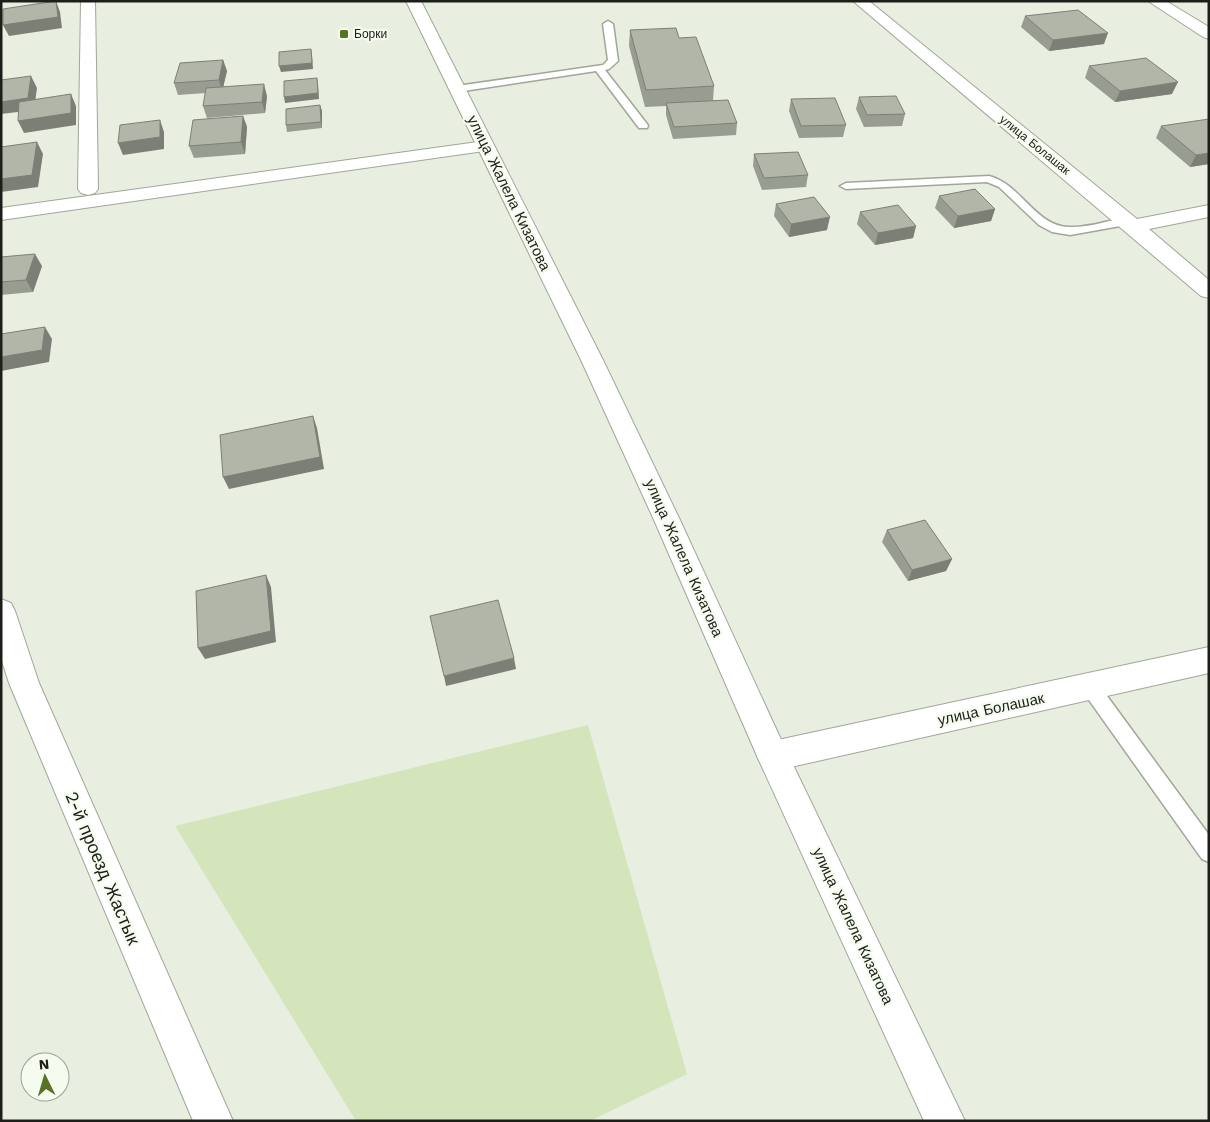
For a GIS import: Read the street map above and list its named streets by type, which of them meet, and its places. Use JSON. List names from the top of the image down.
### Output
{
  "streets": {
    "street": ["улица Болашак", "улица Жалела Кизатова", "2-й проезд Жастык"]
  },
  "crossings": [
    ["улица Болашак", "улица Жалела Кизатова"]
  ],
  "places": {
    "transit": ["Борки"]
  },
  "north": "top"
}
